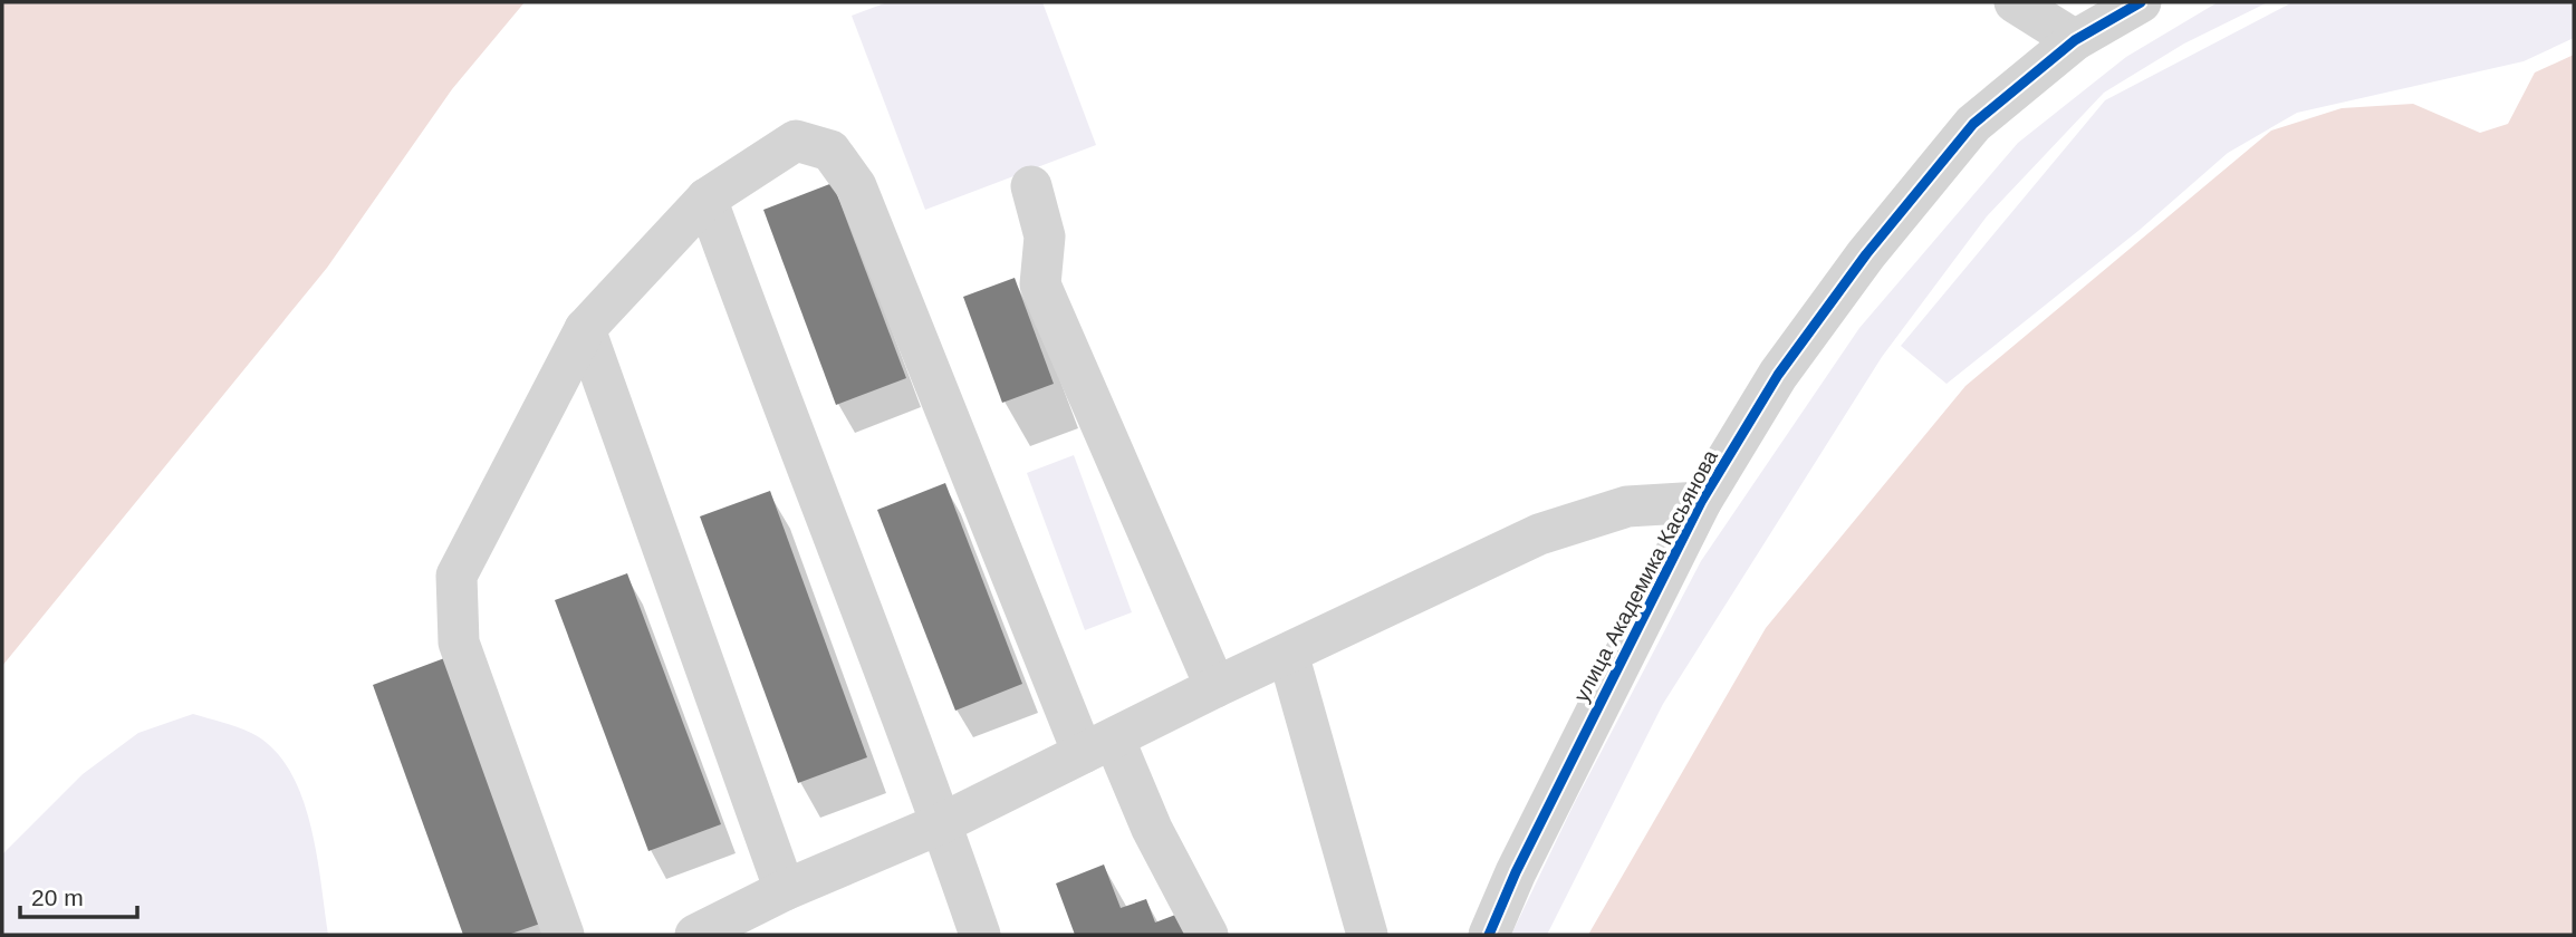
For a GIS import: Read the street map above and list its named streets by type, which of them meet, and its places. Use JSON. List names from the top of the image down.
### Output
{
  "streets": {
    "street": ["улица Академика Касьянова"]
  },
  "scale_bar": "20 m"
}
